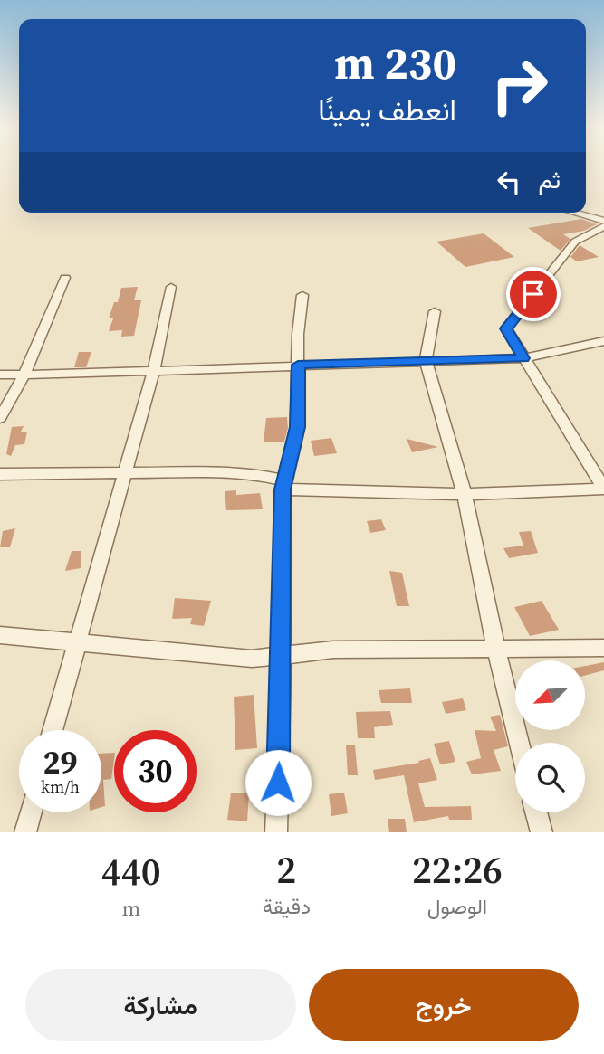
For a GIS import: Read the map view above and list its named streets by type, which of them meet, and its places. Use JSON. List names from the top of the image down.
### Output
{
  "north": "bottom left",
  "page": {
    "turn": ["230 m", "انعطف يمينًا"],
    "then": "ثم",
    "speed": "29 km/h",
    "limit": "30",
    "eta": [
      "22:26",
      "الوصول",
      "2",
      "دقيقة",
      "440",
      "m"
    ],
    "buttons": ["خروج", "مشاركة"]
  }
}
